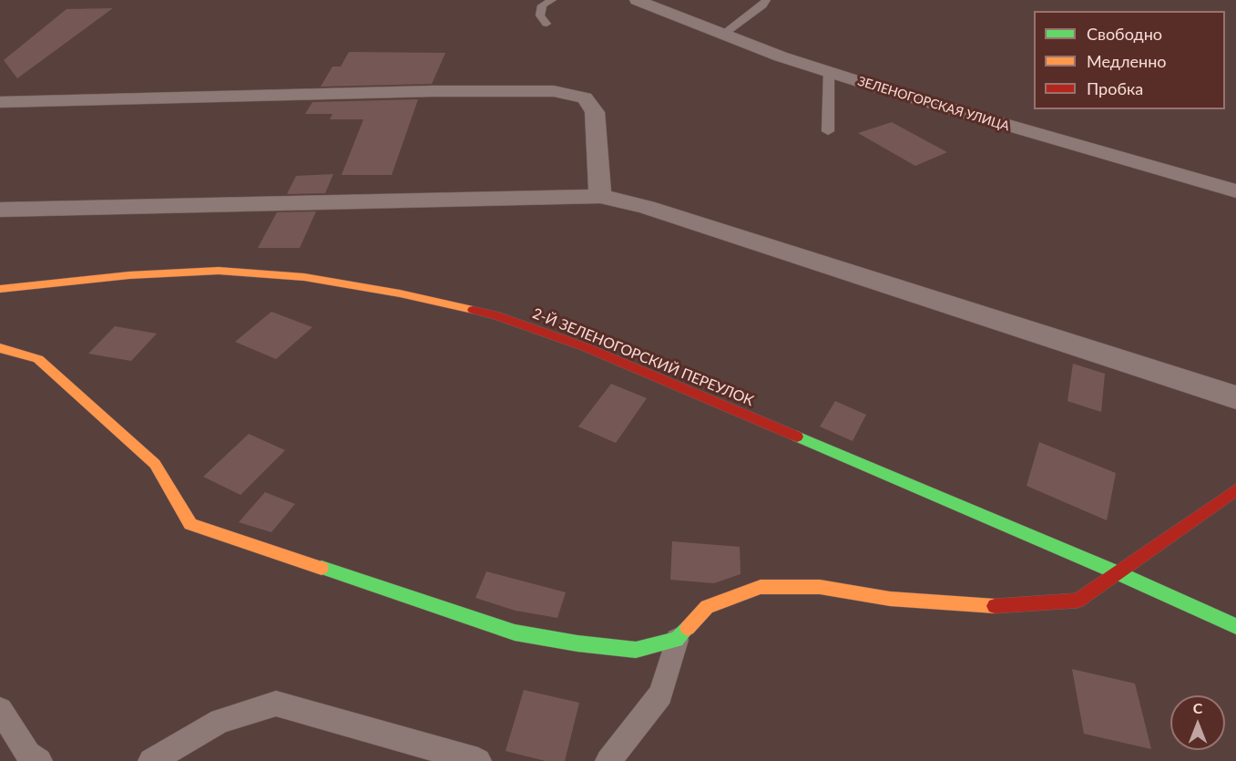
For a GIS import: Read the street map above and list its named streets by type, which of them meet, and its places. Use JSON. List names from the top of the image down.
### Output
{
  "streets": {
    "street": ["ЗЕЛЕНОГОРСКАЯ УЛИЦА", "2-Й ЗЕЛЕНОГОРСКИЙ ПЕРЕУЛОК"]
  },
  "legend": ["Свободно", "Медленно", "Пробка"],
  "north": "top"
}
